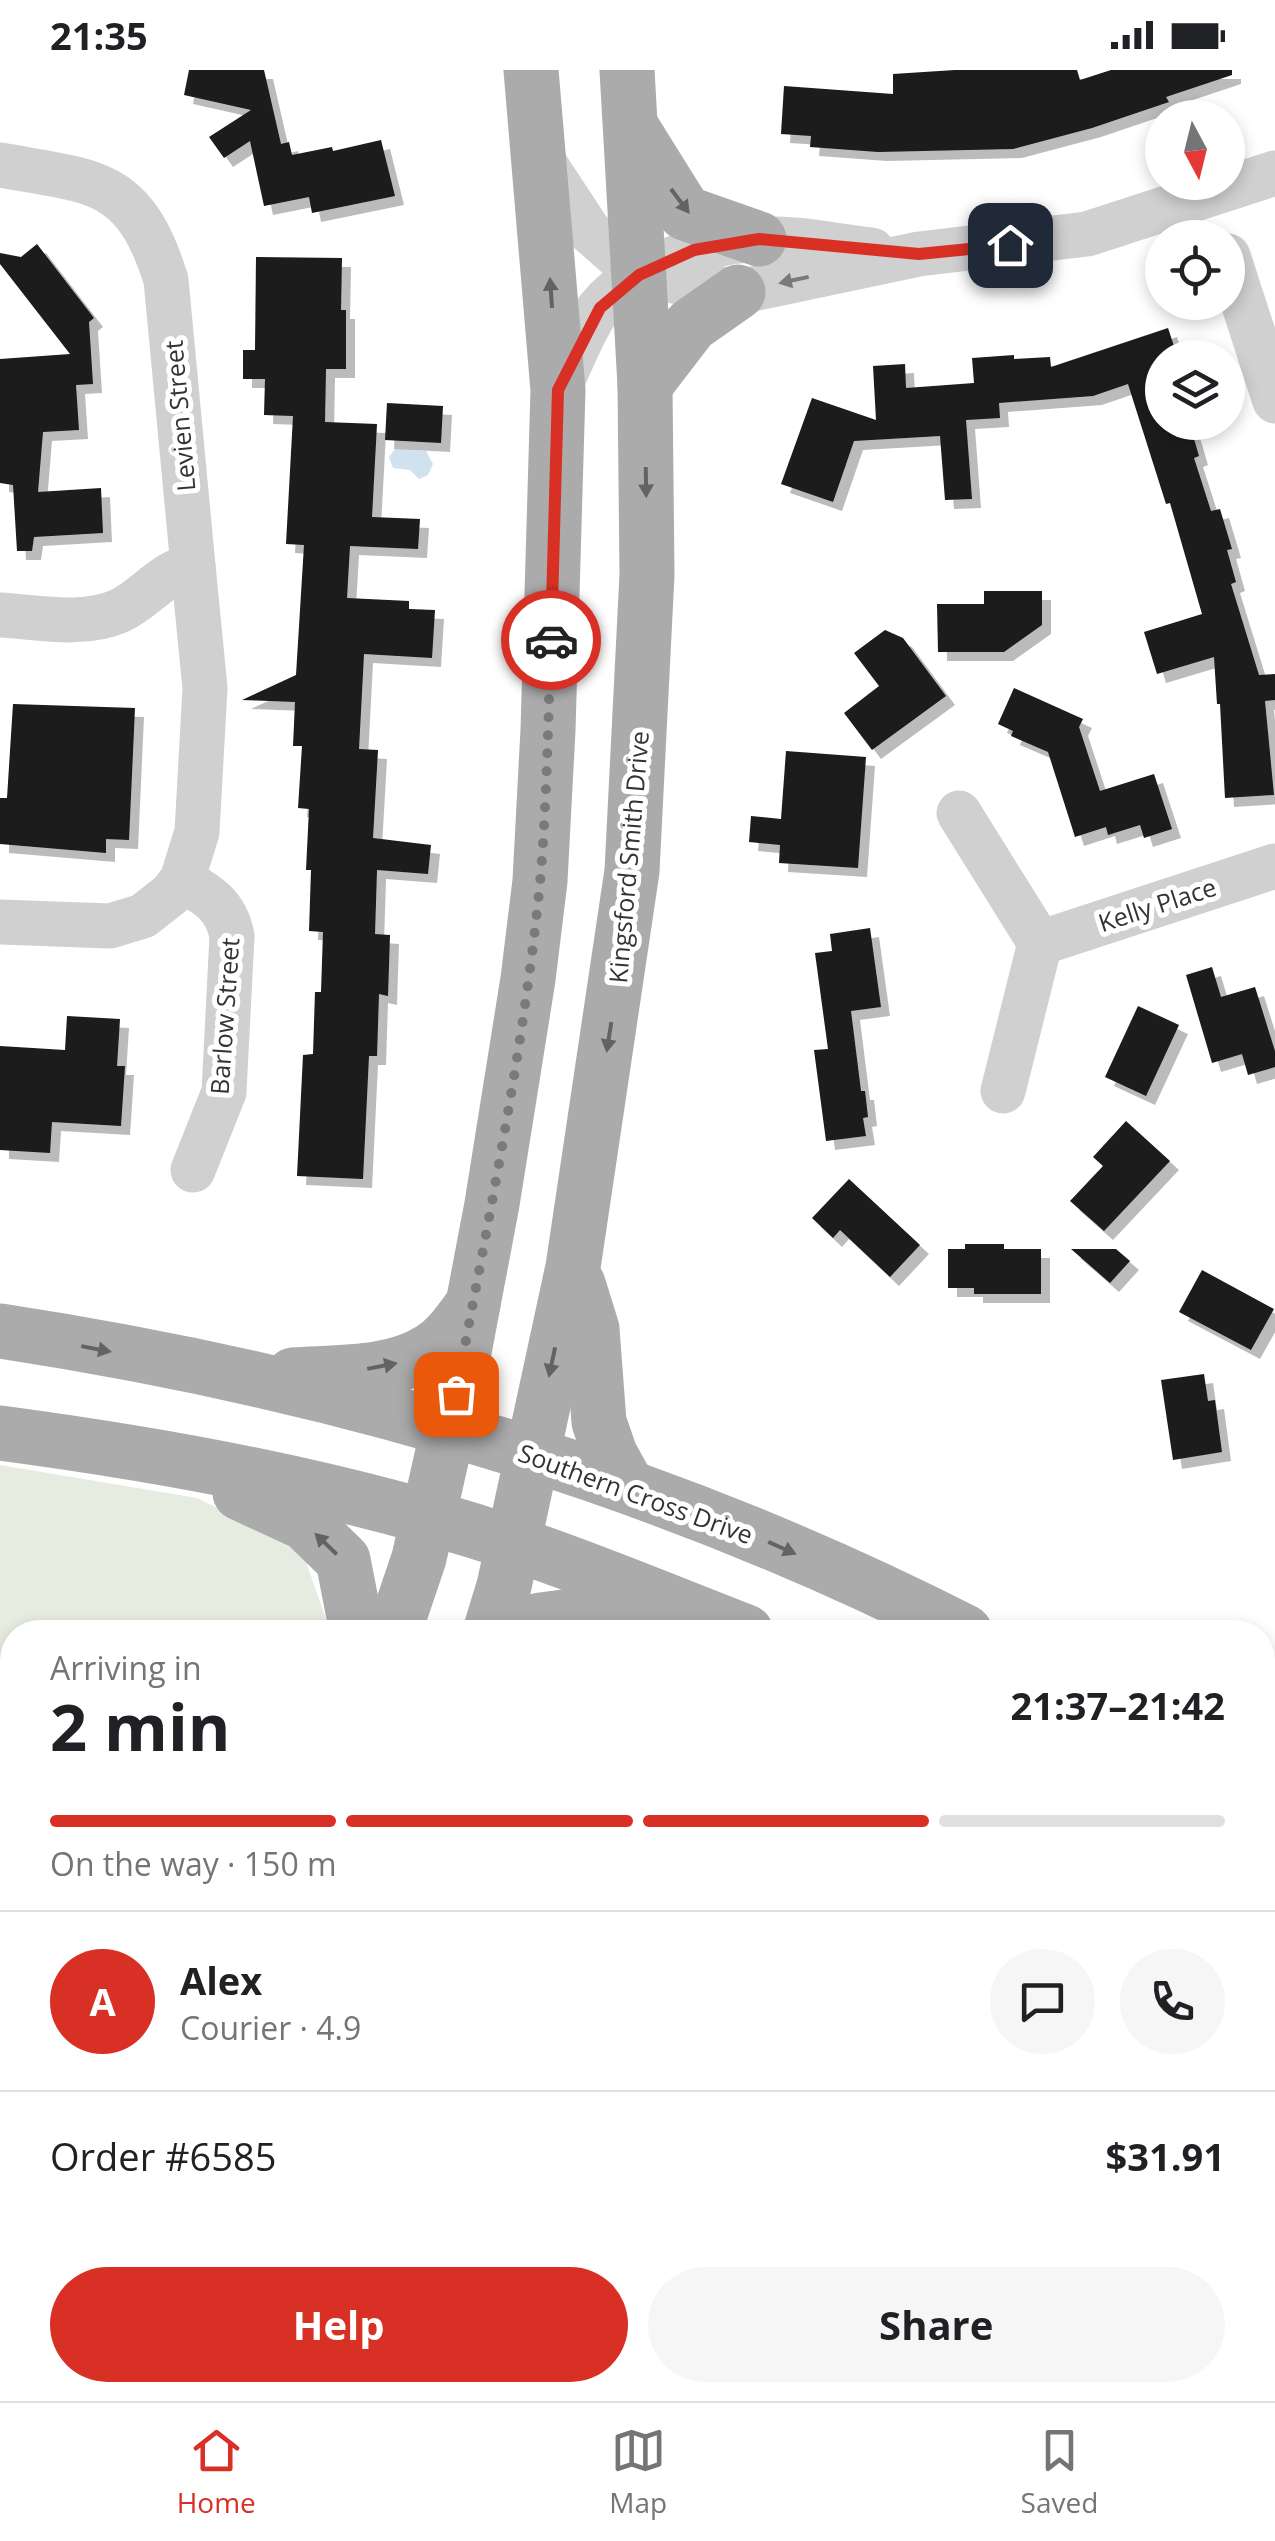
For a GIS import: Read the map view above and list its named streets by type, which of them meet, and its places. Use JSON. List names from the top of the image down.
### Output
{
  "streets": {
    "main road": ["Kingsford Smith Drive", "Southern Cross Drive"],
    "street": ["Levien Street", "Kelly Place", "Barlow Street"]
  },
  "crossings": [
    ["Kingsford Smith Drive", "Southern Cross Drive"]
  ],
  "north": "bottom",
  "page": {
    "status": "21:35",
    "heading": ["2 min", "Arriving in", "21:37–21:42"],
    "panel": [
      "Alex",
      "Courier · 4.9",
      "Order #6585",
      "$31.91"
    ],
    "bar": "On the way · 150 m",
    "round": "A",
    "buttons": ["Help", "Share"],
    "tabs": ["Home", "Map", "Saved"]
  }
}
